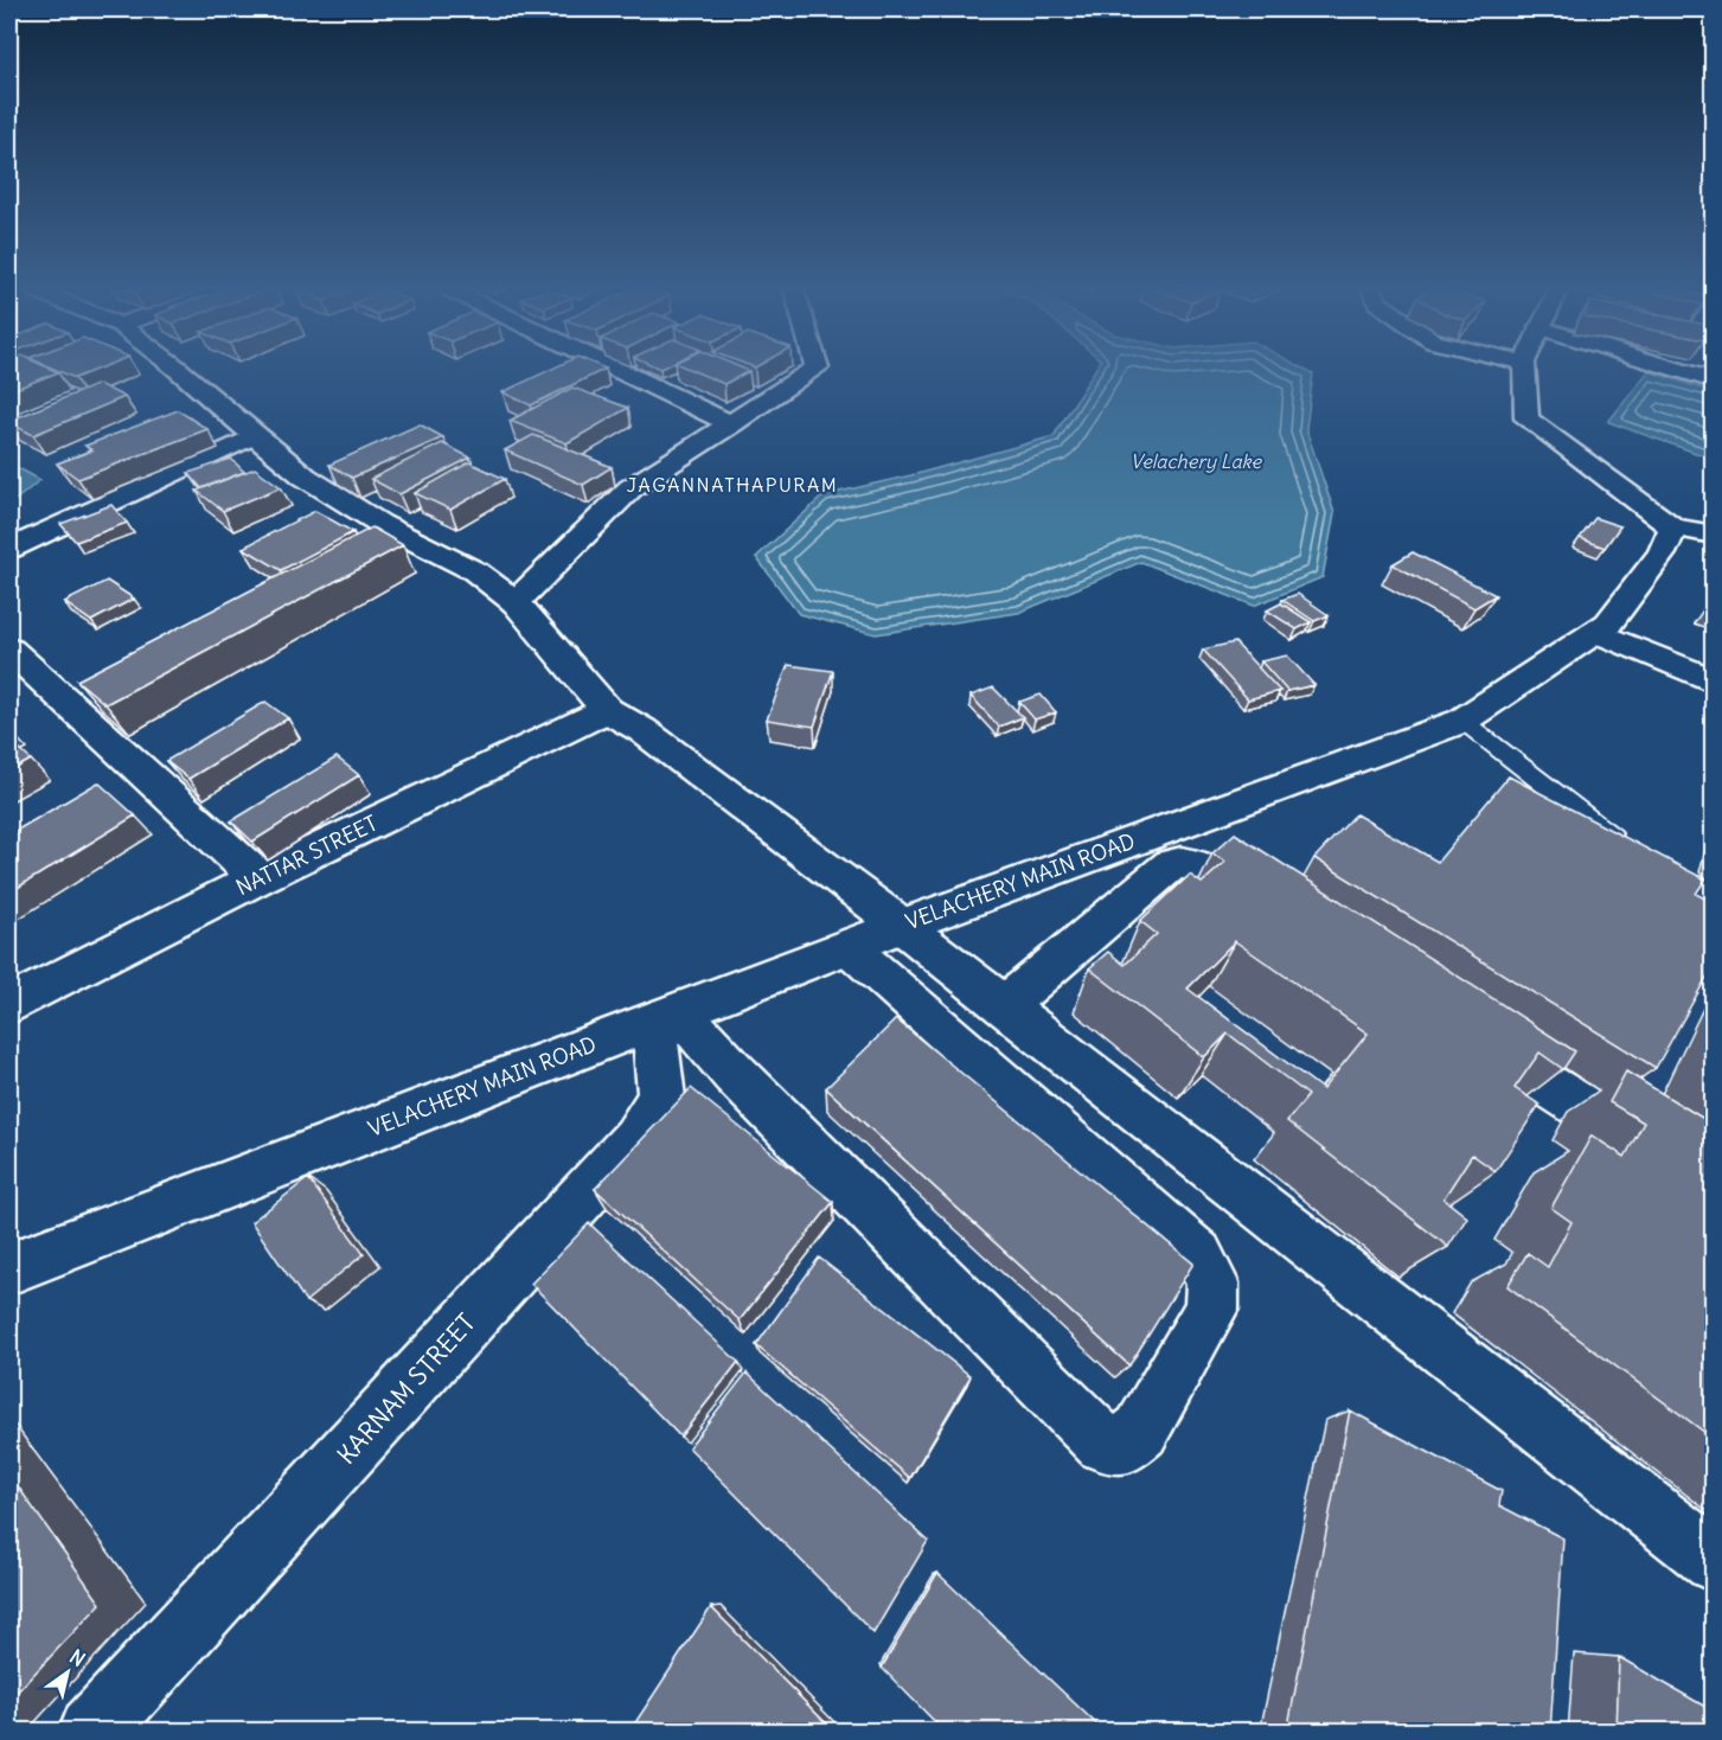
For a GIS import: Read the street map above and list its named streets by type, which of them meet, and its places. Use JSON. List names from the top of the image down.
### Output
{
  "streets": {
    "street": ["NATTAR STREET", "VELACHERY MAIN ROAD", "KARNAM STREET"]
  },
  "crossings": [
    ["VELACHERY MAIN ROAD", "KARNAM STREET"]
  ],
  "districts": ["JAGANNATHAPURAM"],
  "water": ["Velachery Lake"],
  "north": "top right"
}
